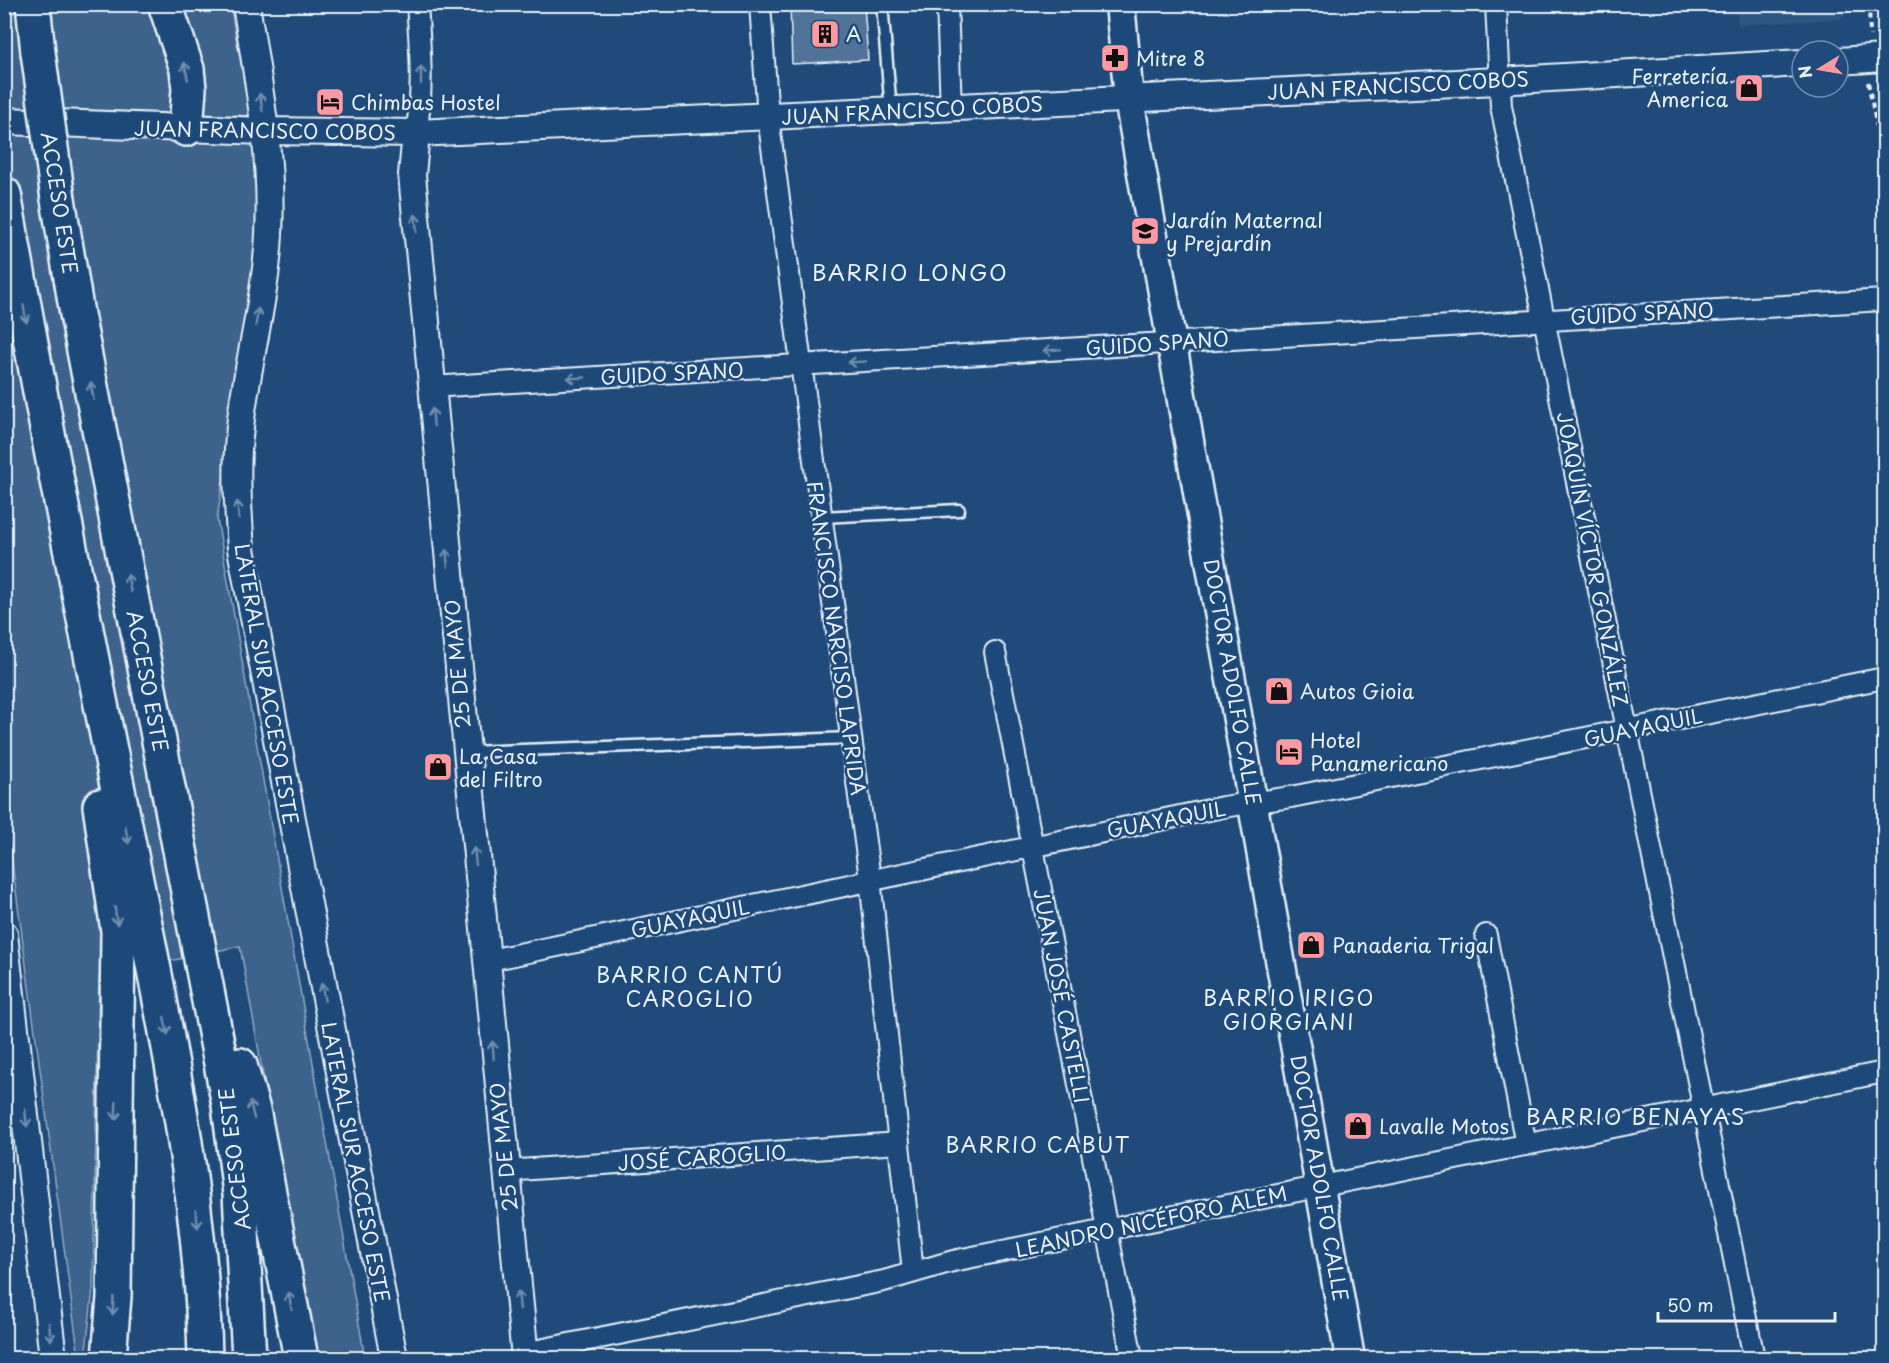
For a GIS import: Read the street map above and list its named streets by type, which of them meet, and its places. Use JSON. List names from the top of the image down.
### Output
{
  "streets": {
    "highway": ["ACCESO ESTE"],
    "main road": ["DOCTOR ADOLFO CALLE"],
    "street": [
      "JUAN FRANCISCO COBOS",
      "GUIDO SPANO",
      "JOAQUÍN VÍCTOR GONZÁLEZ",
      "FRANCISCO NARCISO LAPRIDA",
      "25 DE MAYO",
      "LATERAL SUR ACCESO ESTE",
      "GUAYAQUIL",
      "JUAN JOSÉ CASTELLI",
      "JOSÉ CAROGLIO",
      "LEANDRO NICÉFORO ALEM"
    ]
  },
  "crossings": [
    ["JUAN FRANCISCO COBOS", "JOAQUÍN VÍCTOR GONZÁLEZ"],
    ["JUAN FRANCISCO COBOS", "FRANCISCO NARCISO LAPRIDA"],
    ["JUAN FRANCISCO COBOS", "25 DE MAYO"],
    ["JUAN FRANCISCO COBOS", "DOCTOR ADOLFO CALLE"],
    ["JUAN FRANCISCO COBOS", "LATERAL SUR ACCESO ESTE"],
    ["GUIDO SPANO", "JOAQUÍN VÍCTOR GONZÁLEZ"],
    ["GUIDO SPANO", "FRANCISCO NARCISO LAPRIDA"],
    ["GUIDO SPANO", "25 DE MAYO"],
    ["GUIDO SPANO", "DOCTOR ADOLFO CALLE"],
    ["JOAQUÍN VÍCTOR GONZÁLEZ", "GUAYAQUIL"],
    ["JOAQUÍN VÍCTOR GONZÁLEZ", "LEANDRO NICÉFORO ALEM"],
    ["FRANCISCO NARCISO LAPRIDA", "GUAYAQUIL"],
    ["FRANCISCO NARCISO LAPRIDA", "JOSÉ CAROGLIO"],
    ["FRANCISCO NARCISO LAPRIDA", "LEANDRO NICÉFORO ALEM"],
    ["25 DE MAYO", "GUAYAQUIL"],
    ["25 DE MAYO", "JOSÉ CAROGLIO"],
    ["25 DE MAYO", "LEANDRO NICÉFORO ALEM"],
    ["DOCTOR ADOLFO CALLE", "GUAYAQUIL"],
    ["DOCTOR ADOLFO CALLE", "LEANDRO NICÉFORO ALEM"],
    ["GUAYAQUIL", "JUAN JOSÉ CASTELLI"],
    ["JUAN JOSÉ CASTELLI", "LEANDRO NICÉFORO ALEM"]
  ],
  "one_way": ["GUIDO SPANO", "25 DE MAYO", "LATERAL SUR ACCESO ESTE"],
  "districts": [
    "BARRIO LONGO",
    "BARRIO CANTÚ CAROGLIO",
    "BARRIO IRIGO GIORGIANI",
    "BARRIO BENAYAS",
    "BARRIO CABUT"
  ],
  "places": {
    "building": ["A"],
    "pharmacy": ["Mitre 8"],
    "shop": [
      "Ferretería America",
      "Autos Gioia",
      "La Casa del Filtro",
      "Panaderia Trigal",
      "Lavalle Motos"
    ],
    "hotel": ["Chimbas Hostel", "Hotel Panamericano"],
    "school or university": ["Jardín Maternal y Prejardín"]
  },
  "scale_bar": "50 m",
  "north": "left"
}
